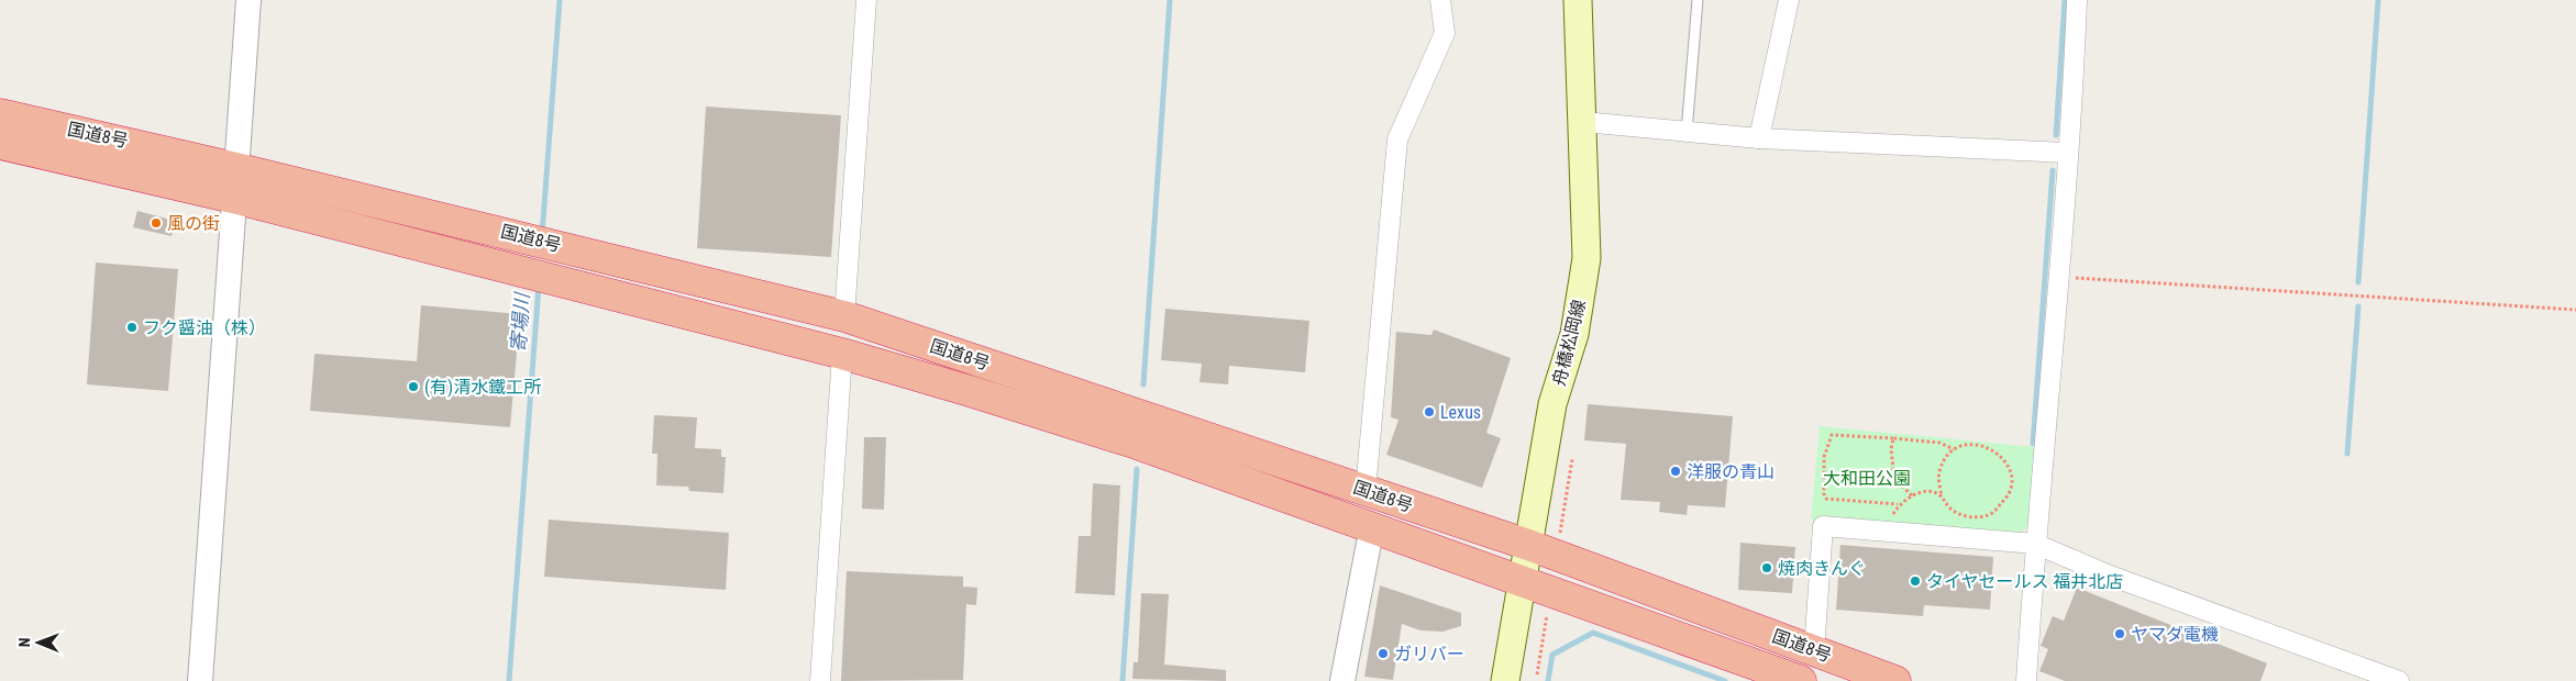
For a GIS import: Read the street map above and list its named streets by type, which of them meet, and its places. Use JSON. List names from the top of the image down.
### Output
{
  "streets": {
    "highway": ["国道8号"],
    "main road": ["舟橋松岡線"]
  },
  "crossings": [
    ["国道8号", "舟橋松岡線"]
  ],
  "water": ["寄場川"],
  "parks": ["大和田公園"],
  "places": [
    "風の街",
    "フク醤油（株）",
    "(有)清水鐵工所",
    "Lexus",
    "洋服の青山",
    "焼肉きんぐ",
    "タイヤセールス 福井北店",
    "ヤマダ電機",
    "ガリバー"
  ],
  "north": "left"
}
